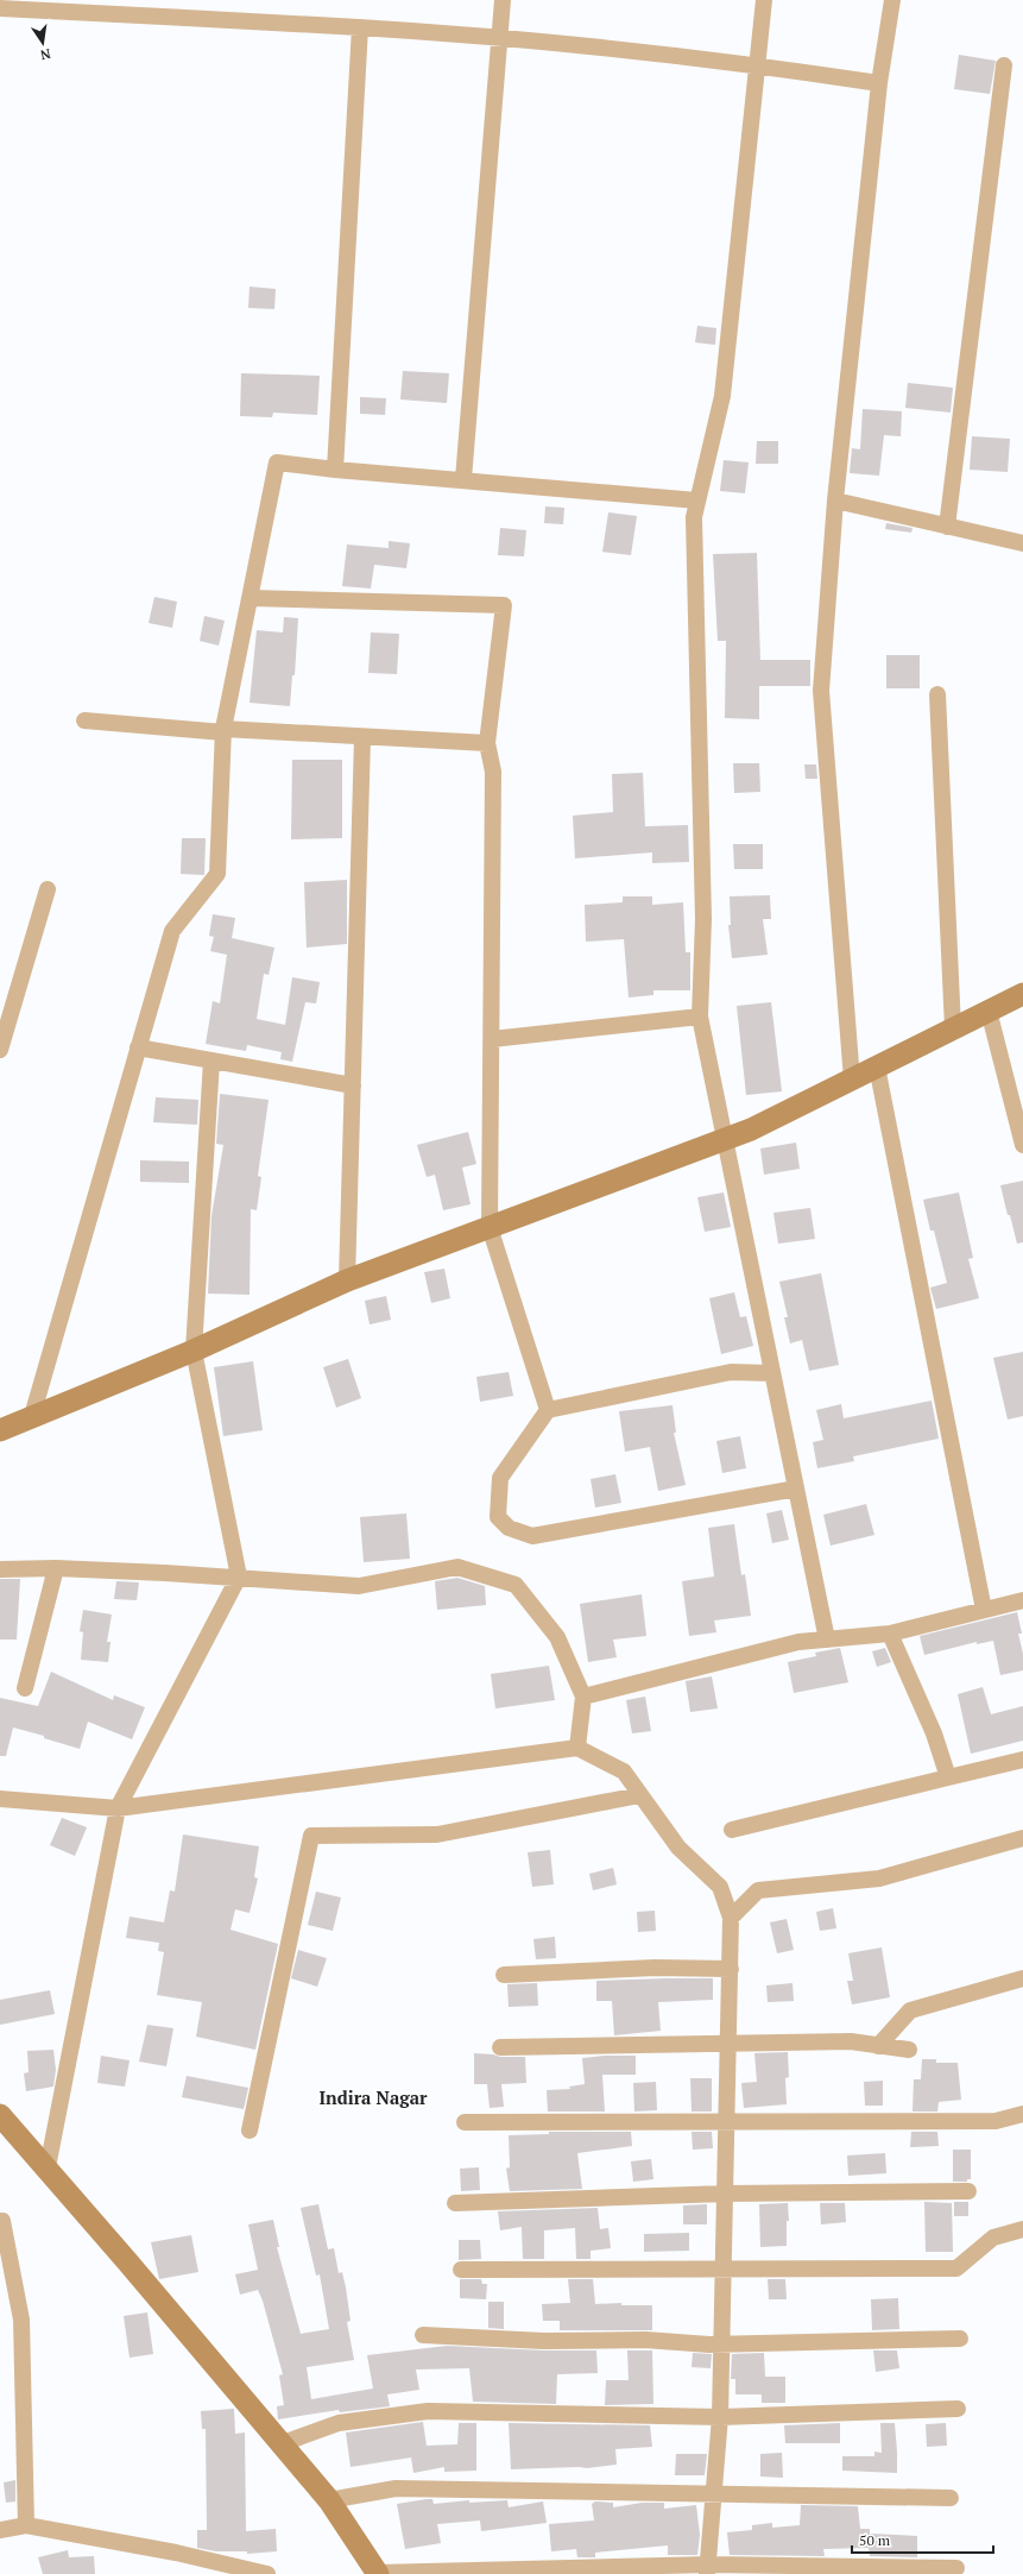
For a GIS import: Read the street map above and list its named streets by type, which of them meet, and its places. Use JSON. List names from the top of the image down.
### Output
{
  "districts": ["Indira Nagar"],
  "scale_bar": "50 m",
  "north": "bottom"
}
